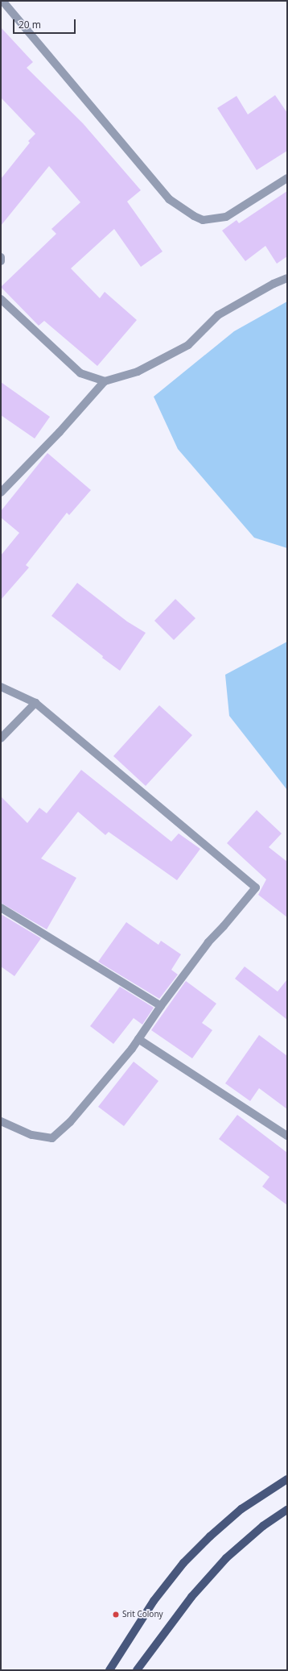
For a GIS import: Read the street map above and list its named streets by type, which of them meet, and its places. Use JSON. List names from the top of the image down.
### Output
{
  "places": ["Srit Colony"],
  "scale_bar": "20 m"
}
